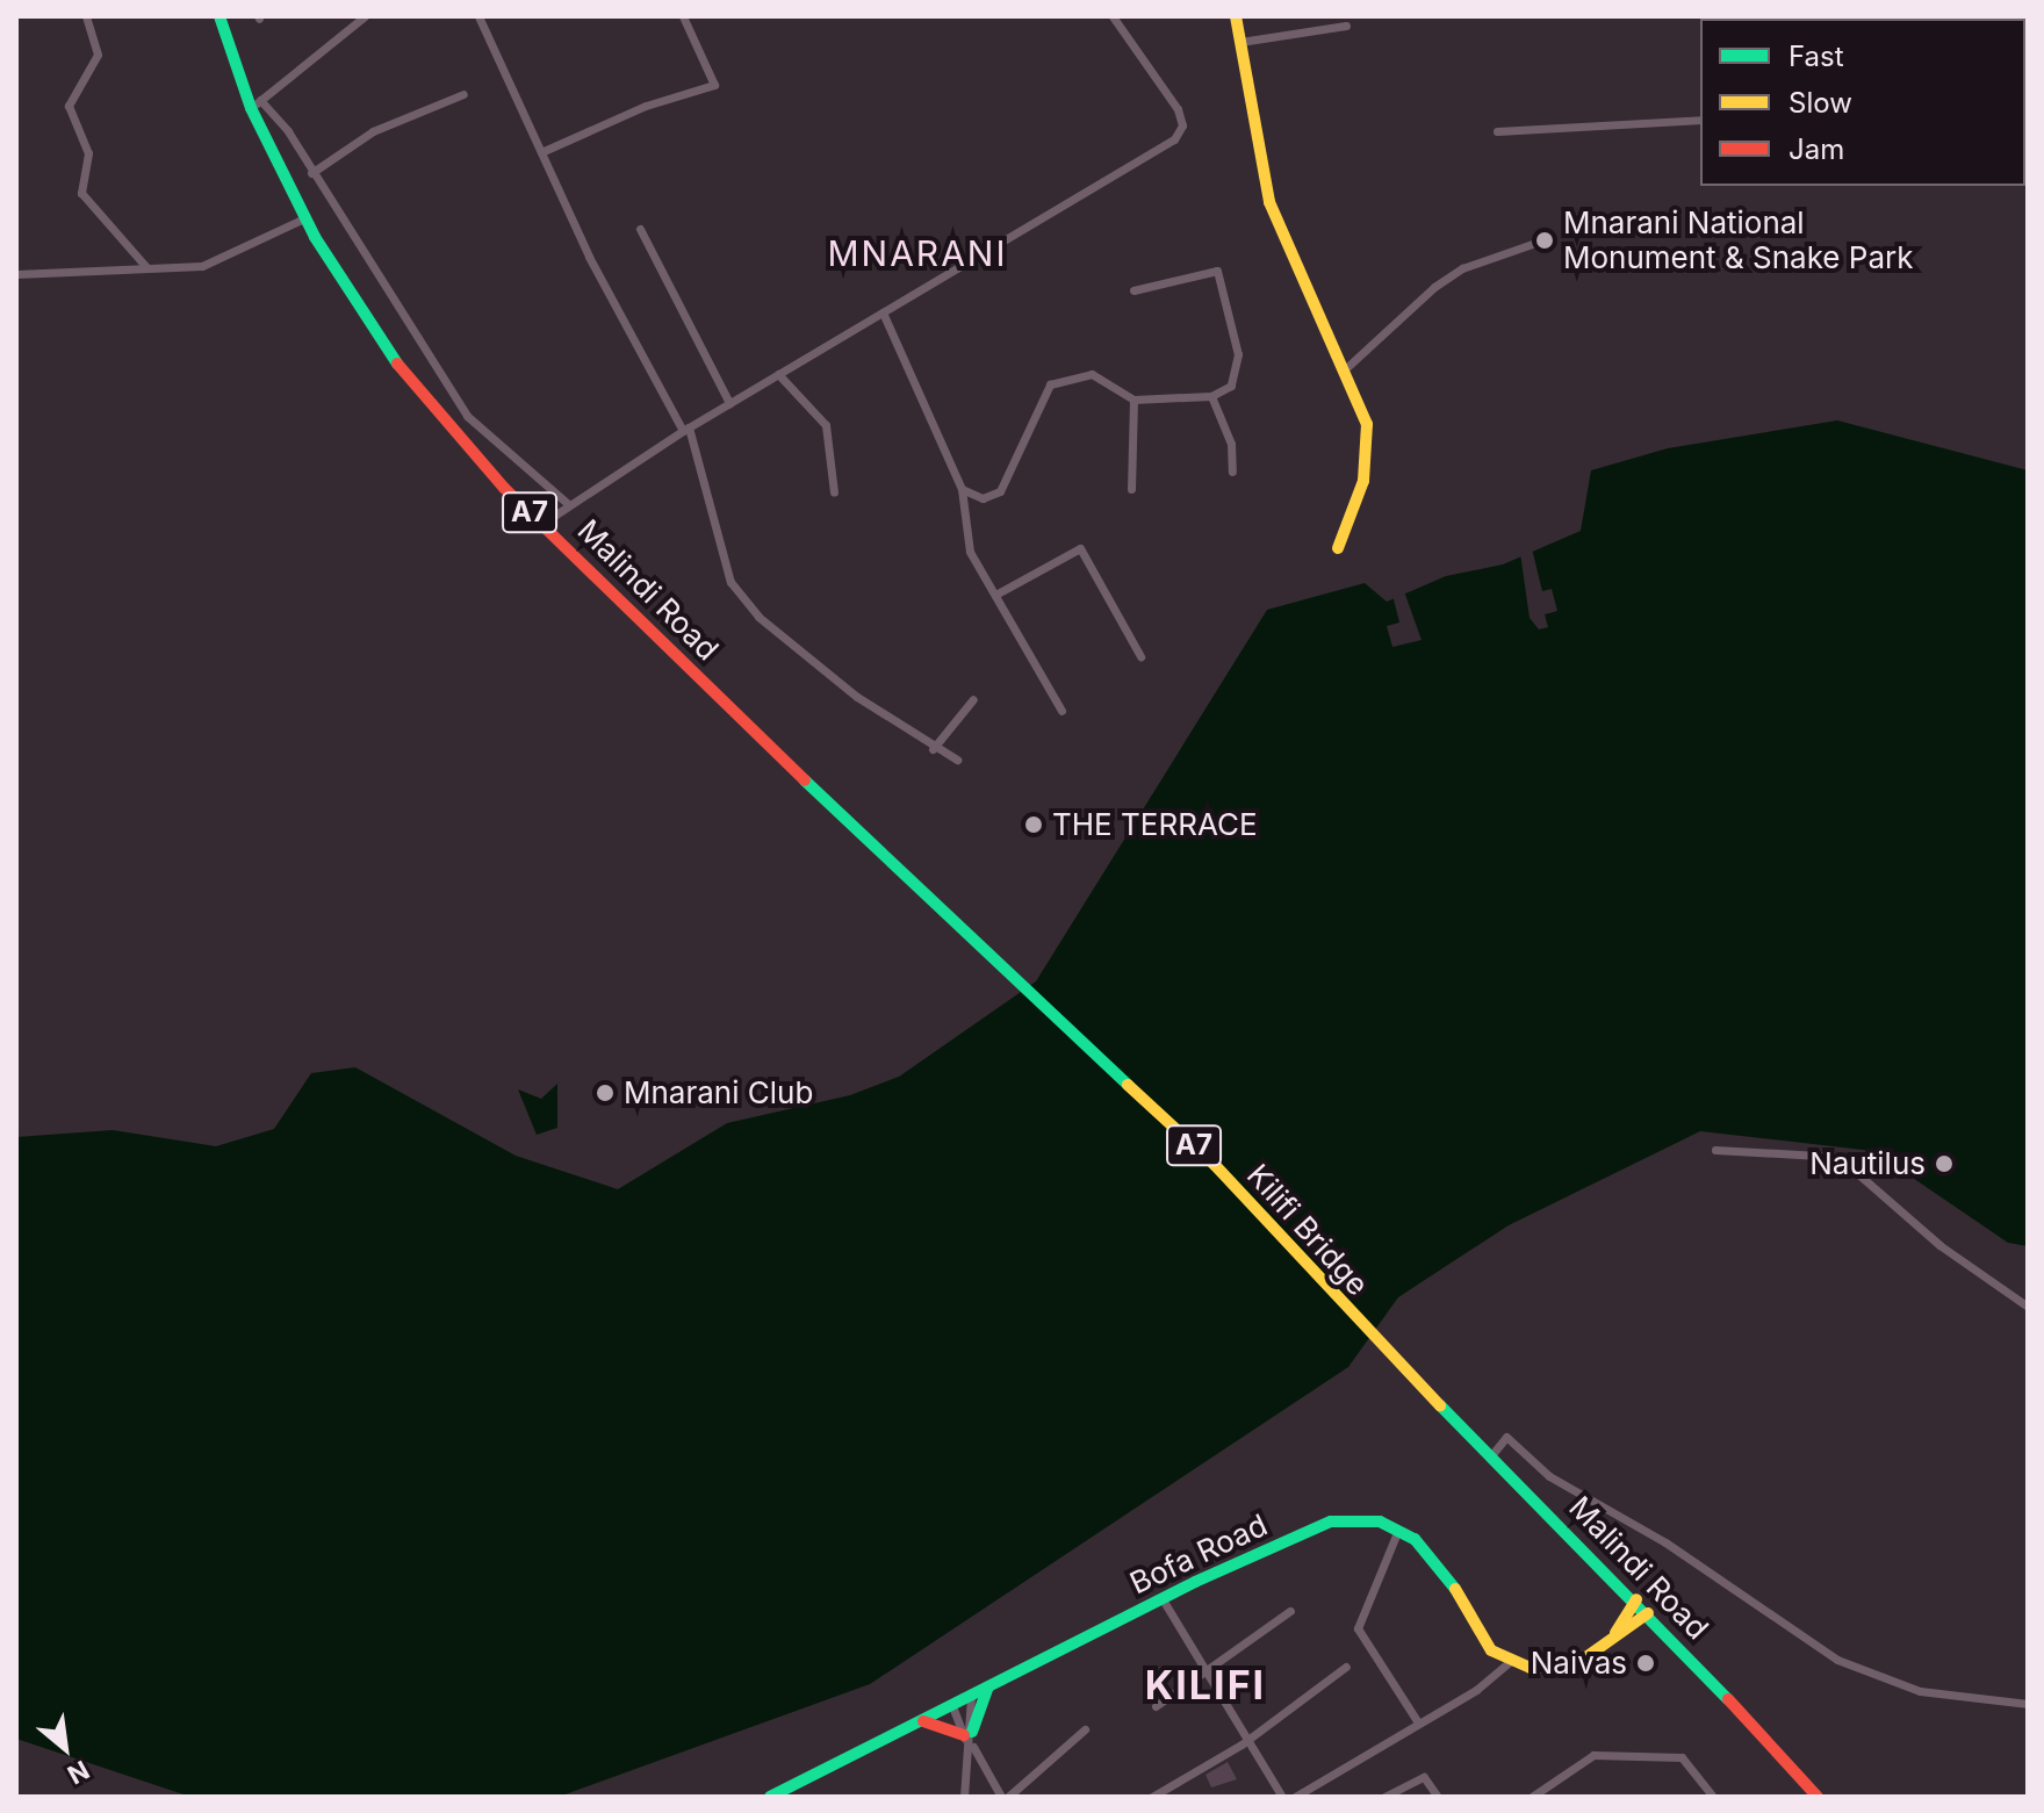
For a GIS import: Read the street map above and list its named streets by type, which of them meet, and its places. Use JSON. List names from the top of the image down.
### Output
{
  "streets": {
    "main road": [
      "A7",
      "Malindi Road",
      "Kilifi Bridge",
      "Bofa Road"
    ]
  },
  "crossings": [
    ["Malindi Road", "Kilifi Bridge"]
  ],
  "districts": ["MNARANI", "KILIFI"],
  "places": [
    "Mnarani National Monument & Snake Park",
    "THE TERRACE",
    "Mnarani Club",
    "Nautilus",
    "Naivas"
  ],
  "legend": ["Fast", "Slow", "Jam"],
  "north": "bottom right"
}
